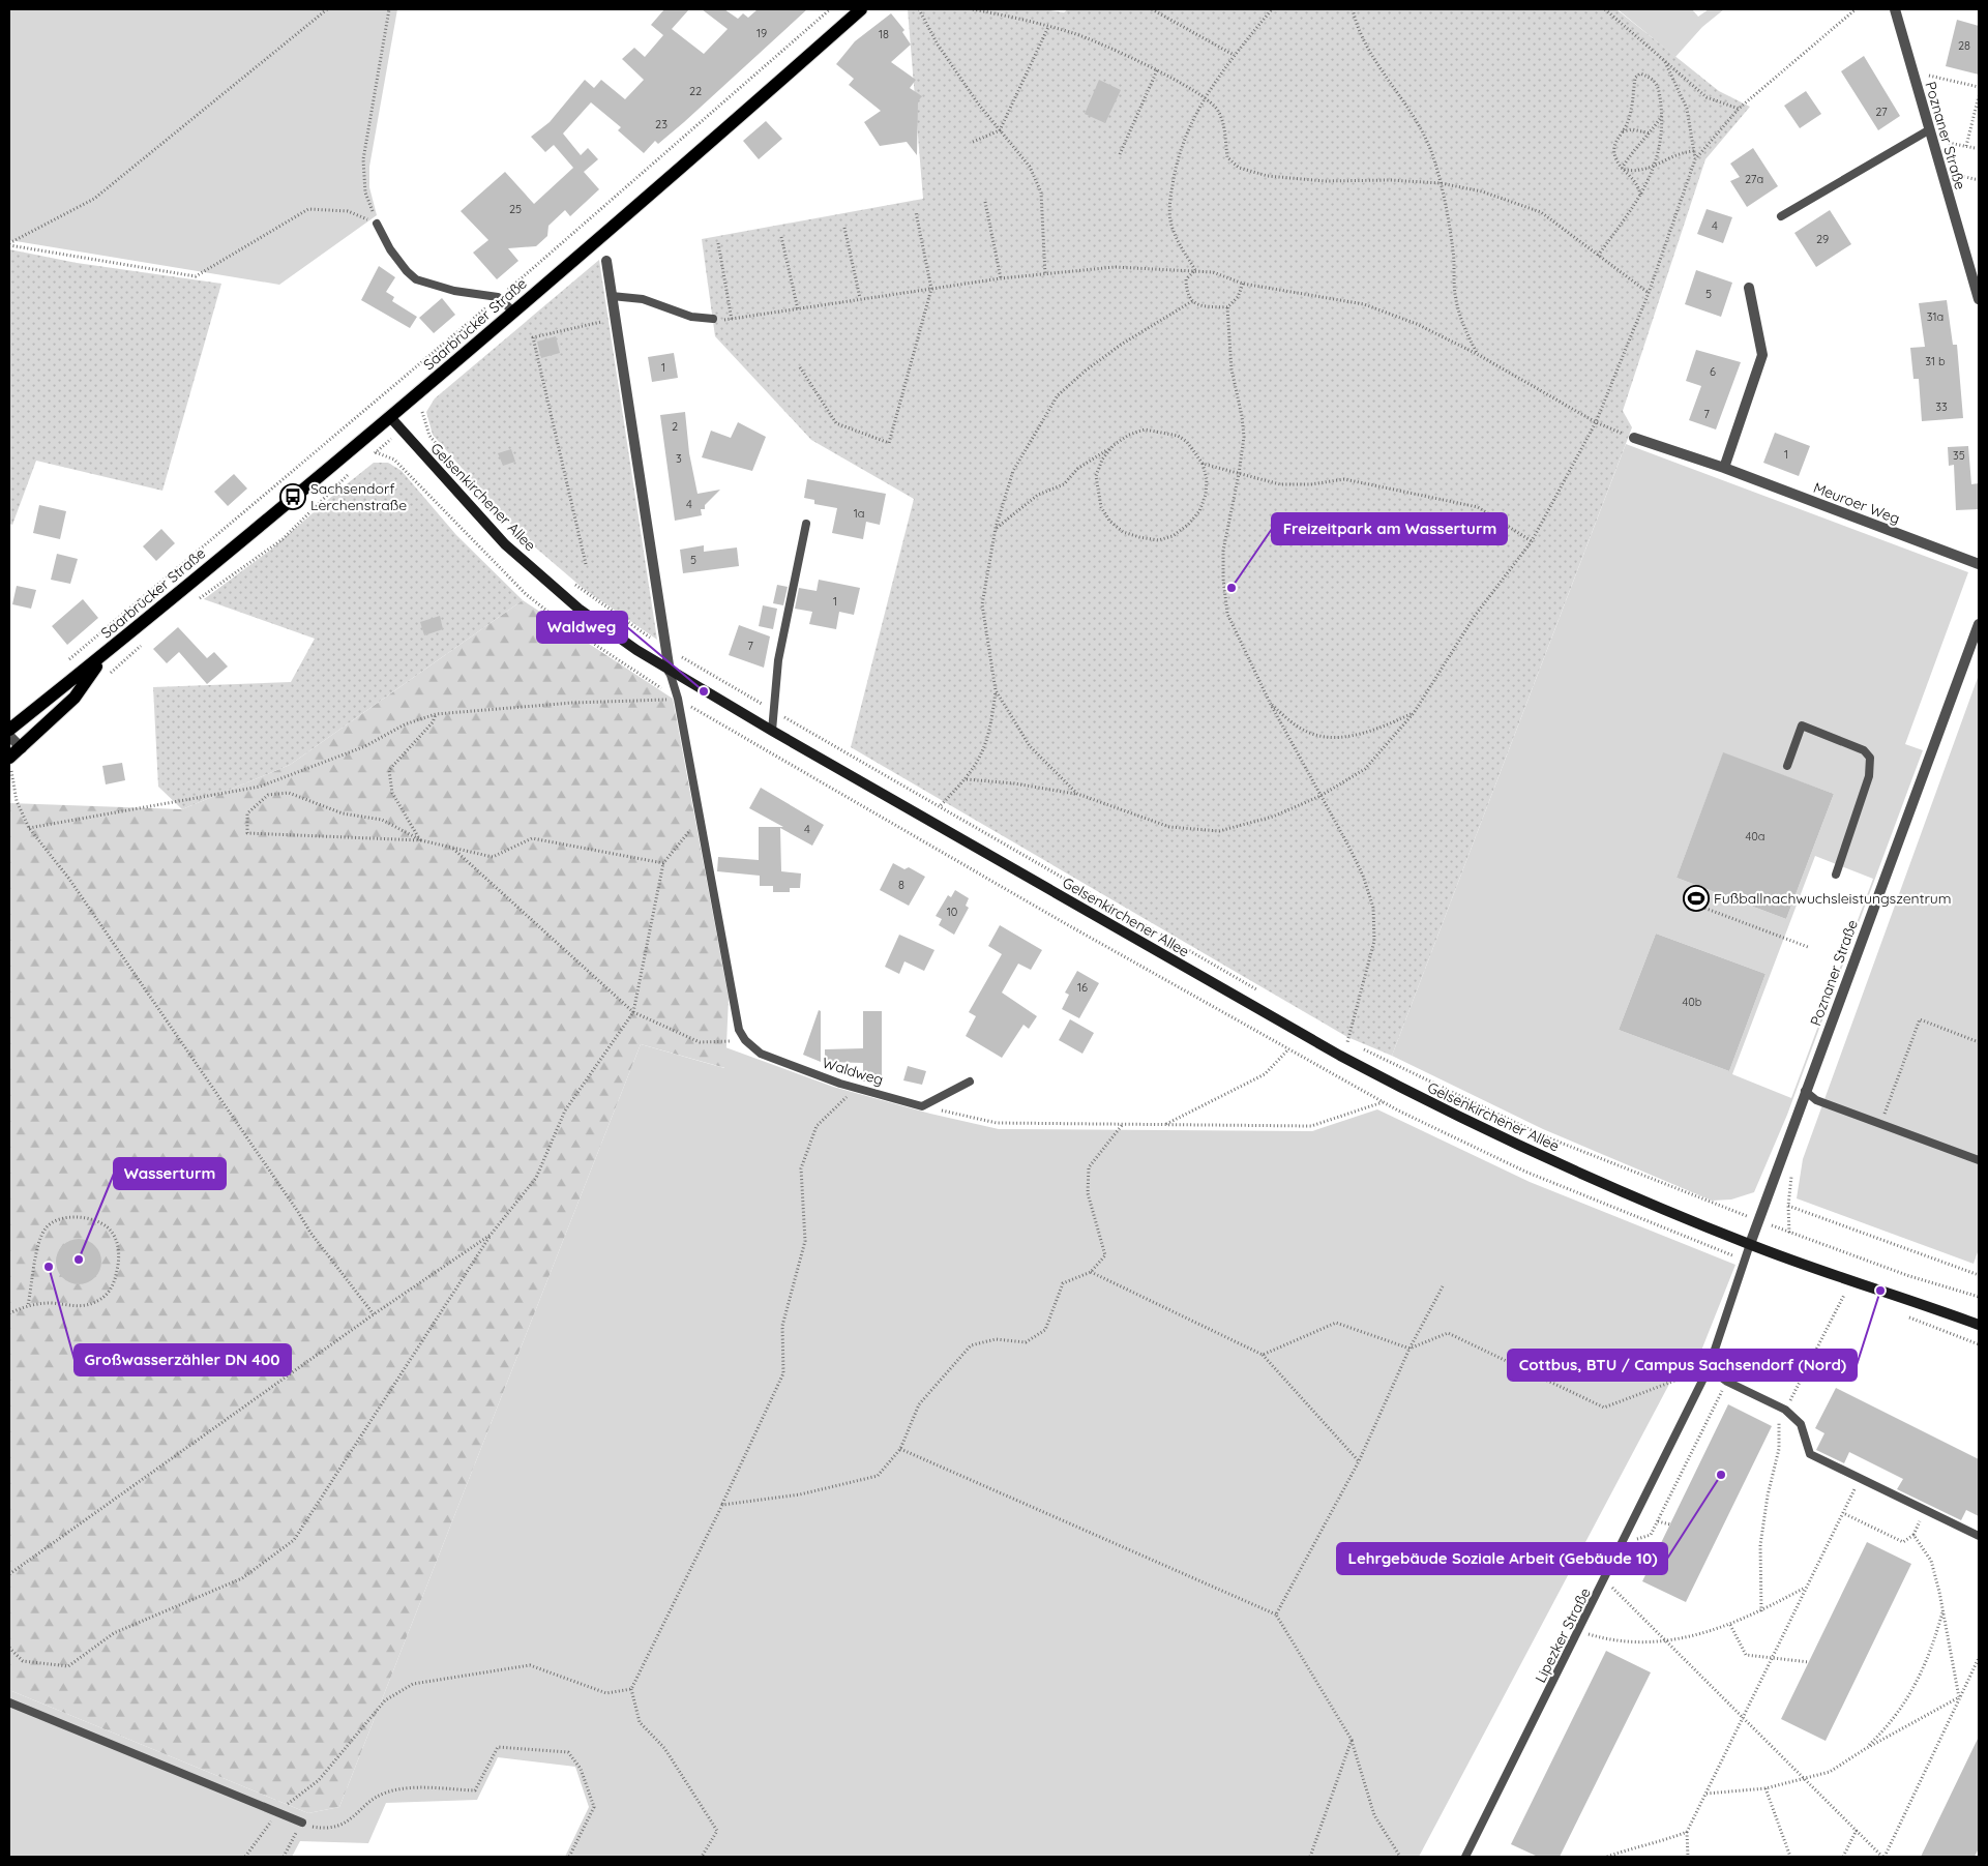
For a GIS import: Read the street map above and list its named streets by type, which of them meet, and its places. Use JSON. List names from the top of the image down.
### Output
{
  "streets": {
    "main road": ["Saarbrücker Straße", "Gelsenkirchener Allee"],
    "street": ["Poznaner Straße", "Meuroer Weg"],
    "lane": ["Waldweg", "Lipezker Straße"]
  },
  "crossings": [
    ["Poznaner Straße", "Gelsenkirchener Allee"],
    ["Poznaner Straße", "Lipezker Straße"],
    ["Saarbrücker Straße", "Gelsenkirchener Allee"],
    ["Gelsenkirchener Allee", "Lipezker Straße"]
  ],
  "places": {
    "bus stop": ["Sachsendorf Lerchenstraße"],
    "other": [
      "Freizeitpark am Wasserturm",
      "Waldweg",
      "Wasserturm",
      "Großwasserzähler DN 400",
      "Cottbus, BTU / Campus Sachsendorf (Nord)",
      "Lehrgebäude Soziale Arbeit (Gebäude 10)"
    ],
    "sports": ["Fußballnachwuchsleistungszentrum"]
  },
  "house_numbers": [
    "19",
    "18",
    "28",
    "22",
    "27",
    "23",
    "27a",
    "25",
    "4",
    "29",
    "5",
    "31a",
    "31 b",
    "1",
    "6",
    "33",
    "7",
    "2",
    "1",
    "35",
    "3",
    "4",
    "1a",
    "5",
    "1",
    "7",
    "4",
    "40a",
    "8",
    "10",
    "16",
    "40b"
  ]
}
